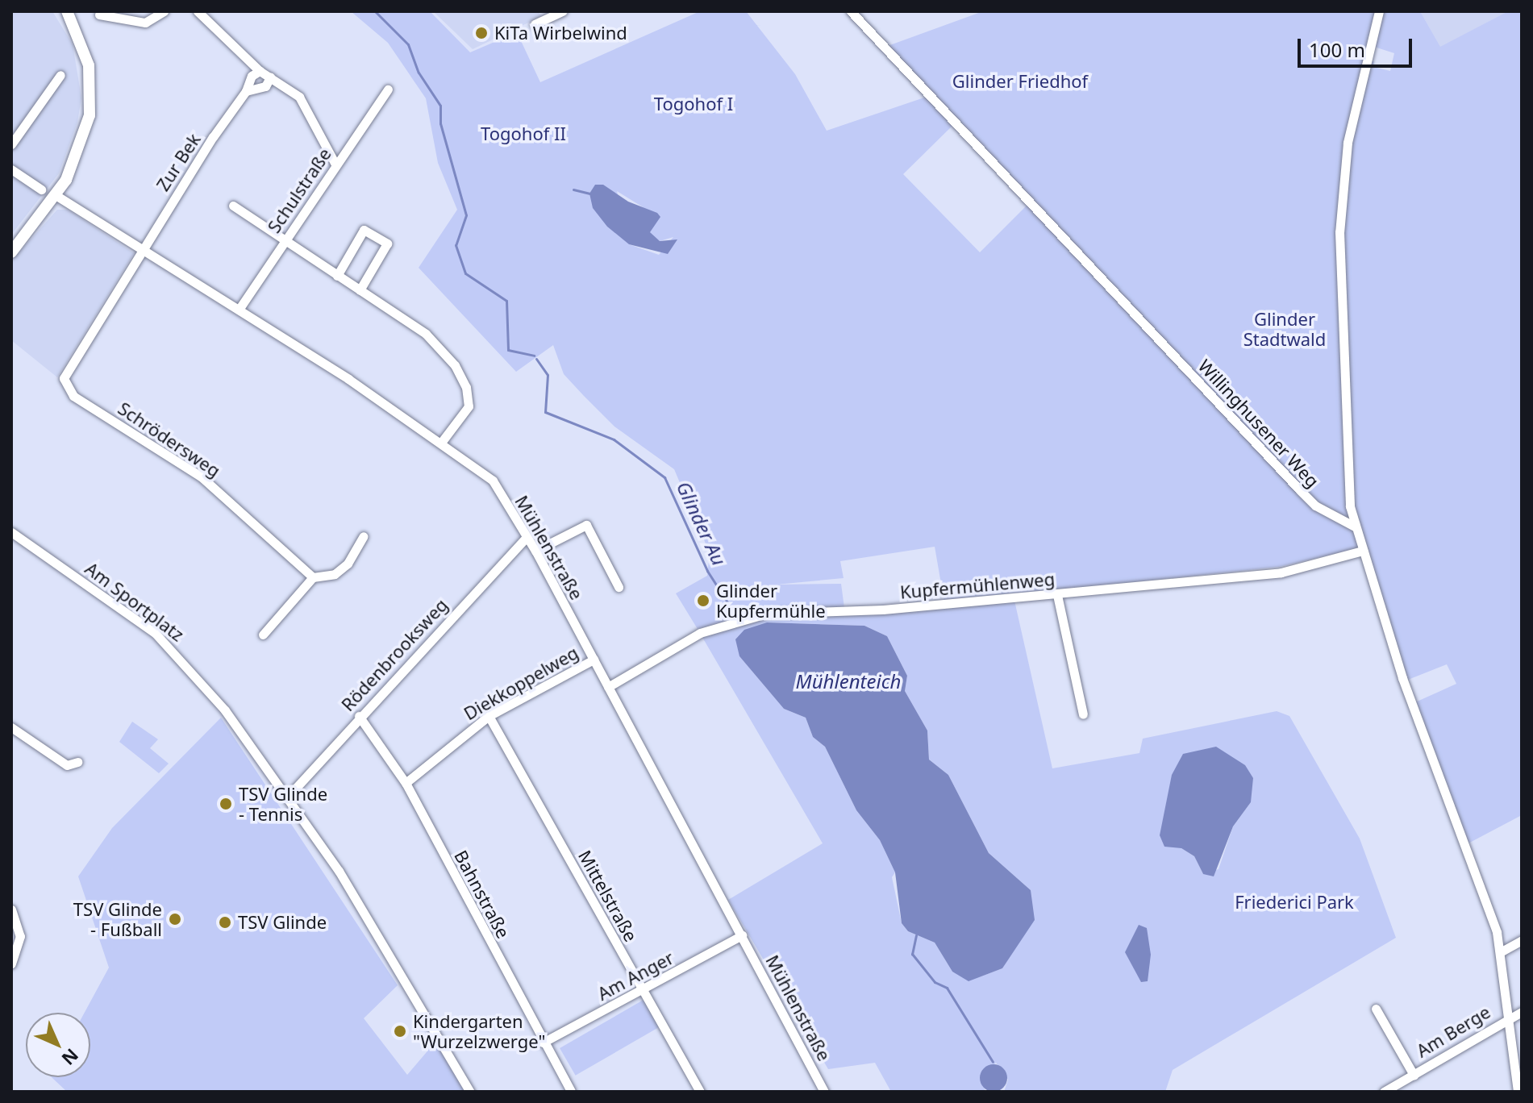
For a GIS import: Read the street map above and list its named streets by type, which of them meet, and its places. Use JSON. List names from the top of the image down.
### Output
{
  "streets": {
    "street": [
      "Zur Bek",
      "Schulstraße",
      "Willinghusener Weg",
      "Schrödersweg",
      "Mühlenstraße",
      "Kupfermühlenweg",
      "Am Sportplatz",
      "Rödenbrooksweg",
      "Diekkoppelweg",
      "Bahnstraße",
      "Mittelstraße",
      "Am Anger",
      "Am Berge"
    ]
  },
  "crossings": [
    ["Zur Bek", "Schrödersweg"],
    ["Zur Bek", "Mühlenstraße"],
    ["Schulstraße", "Mühlenstraße"],
    ["Schrödersweg", "Mühlenstraße"],
    ["Mühlenstraße", "Kupfermühlenweg"],
    ["Mühlenstraße", "Rödenbrooksweg"],
    ["Mühlenstraße", "Diekkoppelweg"],
    ["Mühlenstraße", "Am Anger"],
    ["Am Sportplatz", "Rödenbrooksweg"],
    ["Rödenbrooksweg", "Bahnstraße"],
    ["Diekkoppelweg", "Bahnstraße"],
    ["Diekkoppelweg", "Mittelstraße"],
    ["Bahnstraße", "Am Anger"],
    ["Mittelstraße", "Am Anger"]
  ],
  "water": ["Glinder Au", "Mühlenteich"],
  "parks": [
    "Glinder Friedhof",
    "Togohof I",
    "Togohof II",
    "Glinder Stadtwald",
    "Friederici Park"
  ],
  "places": [
    "KiTa Wirbelwind",
    "Glinder Kupfermühle",
    "TSV Glinde - Tennis",
    "TSV Glinde - Fußball",
    "TSV Glinde",
    "Kindergarten \"Wurzelzwerge\""
  ],
  "scale_bar": "100 m",
  "north": "bottom right"
}
